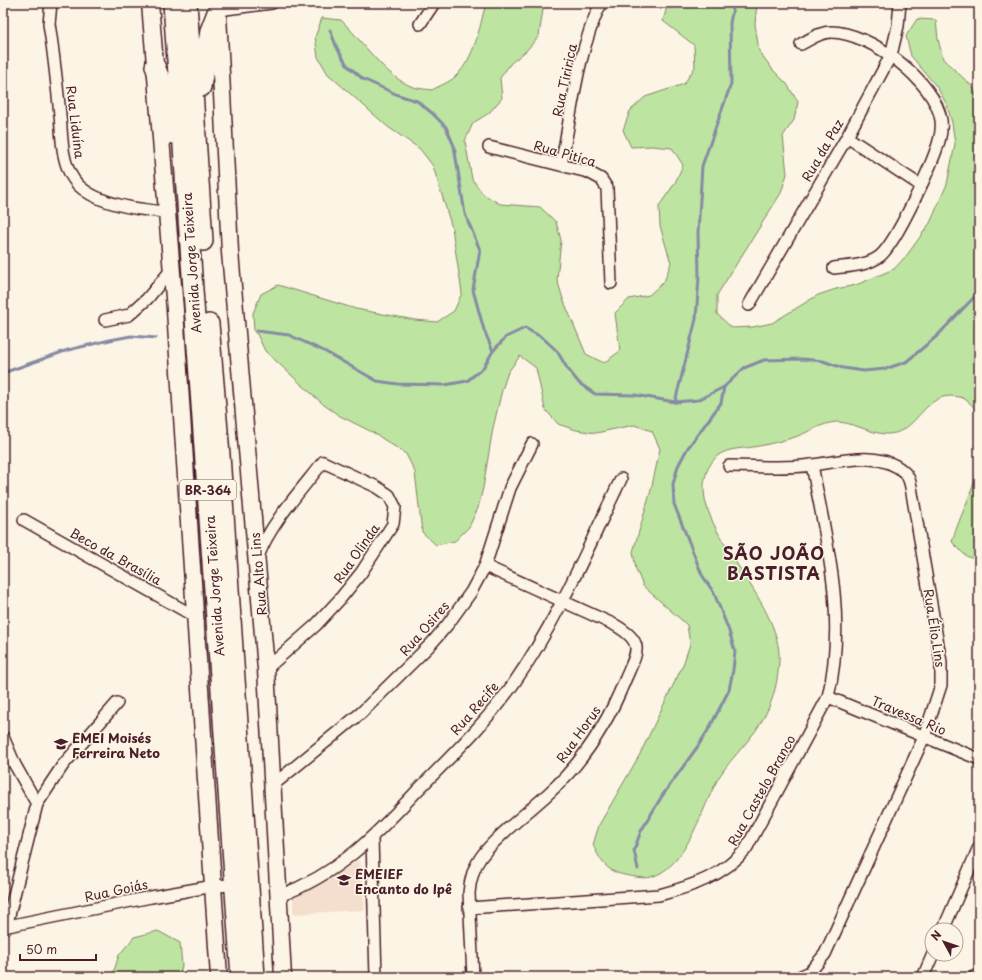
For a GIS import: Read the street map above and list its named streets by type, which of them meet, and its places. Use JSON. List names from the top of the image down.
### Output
{
  "streets": {
    "highway": ["Avenida Jorge Teixeira", "BR-364"],
    "main road": ["Rua Alto Lins"],
    "street": [
      "Rua Tiririca",
      "Rua Liduína",
      "Rua da Paz",
      "Rua Pitica",
      "Rua Olinda",
      "Beco da Brasília",
      "Rua Osires",
      "Rua Élio Lins",
      "Rua Recife",
      "Travessa Rio",
      "Rua Horus",
      "Rua Castelo Branco",
      "Rua Goiás"
    ]
  },
  "crossings": [
    ["Rua Tiririca", "Rua Pitica"],
    ["Avenida Jorge Teixeira", "Rua Goiás"],
    ["Rua Olinda", "Rua Alto Lins"],
    ["Rua Alto Lins", "Rua Osires"],
    ["Rua Alto Lins", "Rua Recife"],
    ["Rua Osires", "Rua Horus"],
    ["Rua Élio Lins", "Travessa Rio"],
    ["Rua Élio Lins", "Rua Castelo Branco"],
    ["Rua Recife", "Rua Horus"],
    ["Travessa Rio", "Rua Castelo Branco"],
    ["Rua Horus", "Rua Castelo Branco"]
  ],
  "districts": ["SÃO JOÃO BASTISTA"],
  "places": {
    "school or university": ["EMEI Moisés Ferreira Neto", "EMEIEF Encanto do Ipê"]
  },
  "scale_bar": "50 m",
  "north": "top left"
}
